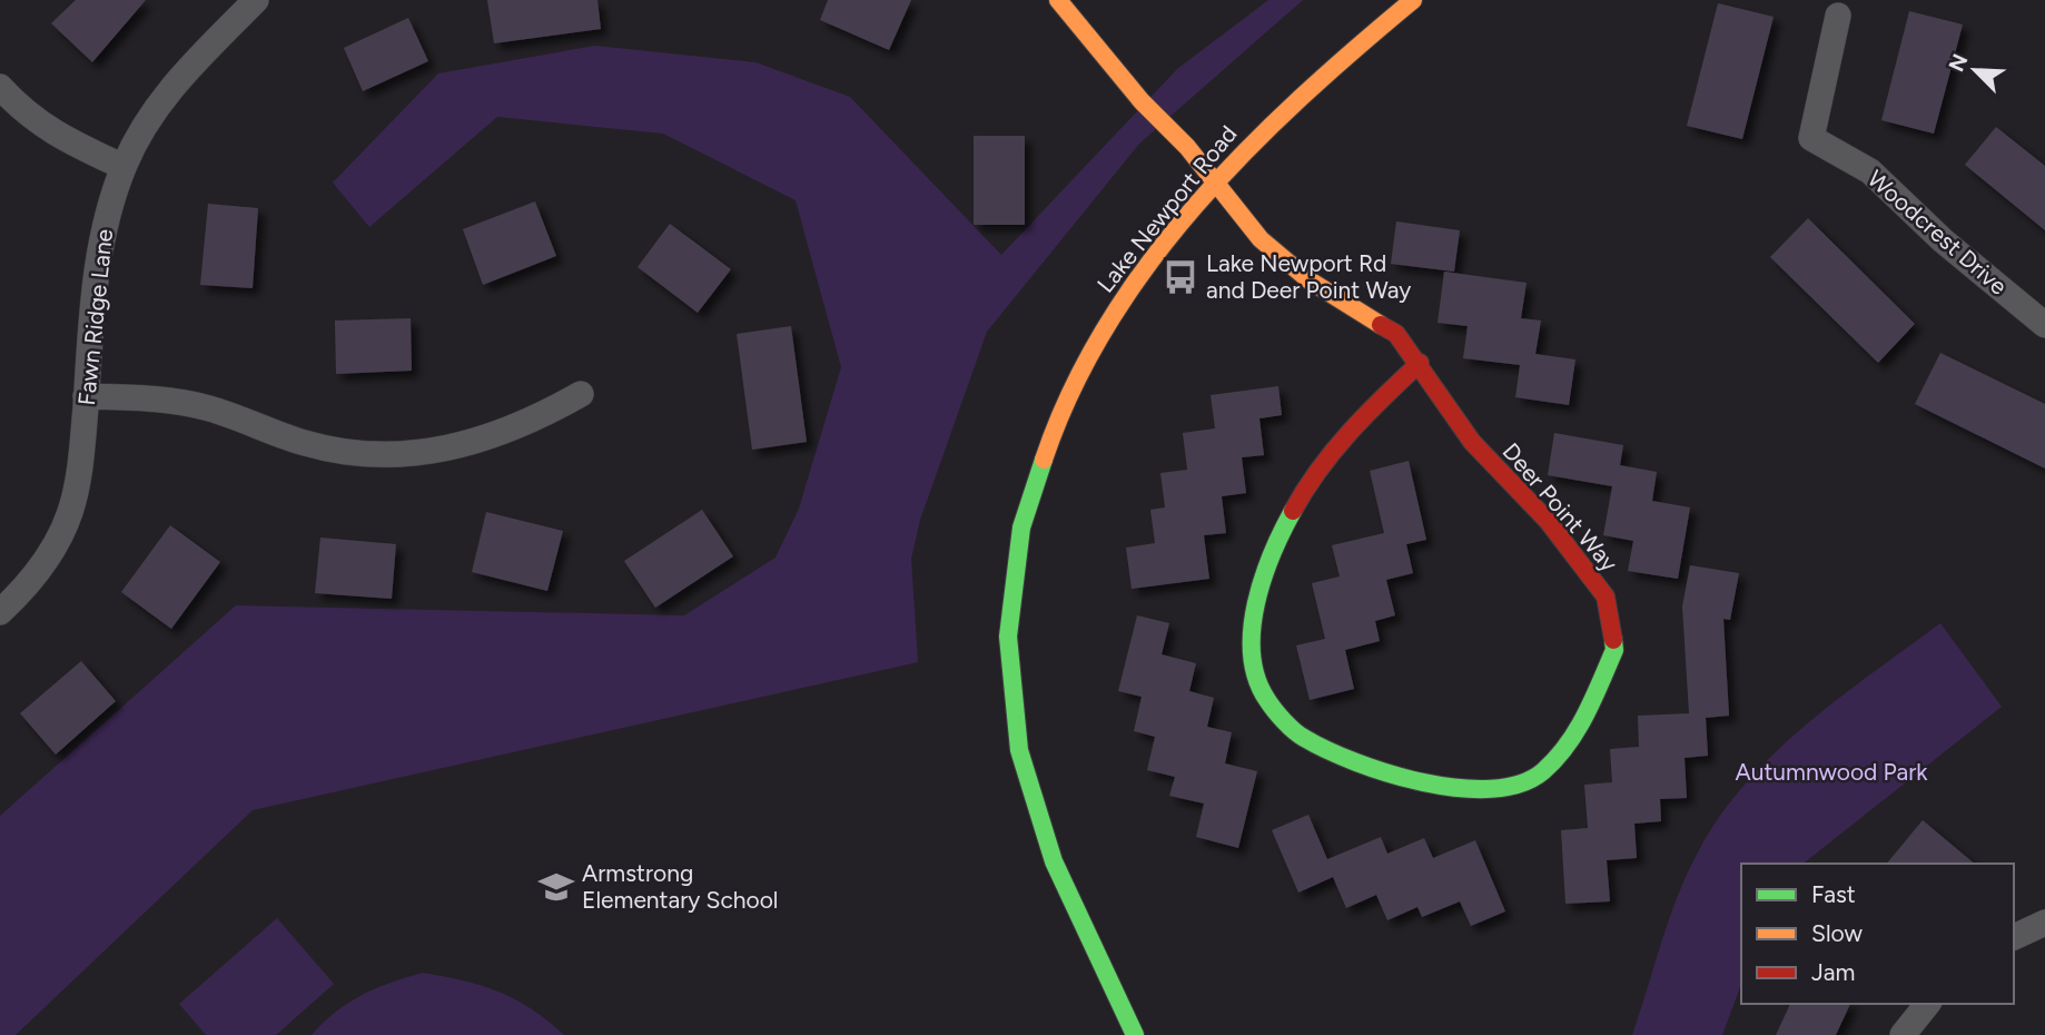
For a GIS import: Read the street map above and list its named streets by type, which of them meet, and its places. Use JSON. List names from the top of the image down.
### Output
{
  "streets": {
    "street": [
      "Lake Newport Road",
      "Woodcrest Drive",
      "Fawn Ridge Lane",
      "Deer Point Way"
    ]
  },
  "crossings": [
    ["Lake Newport Road", "Deer Point Way"]
  ],
  "parks": ["Autumnwood Park"],
  "places": {
    "bus stop": ["Lake Newport Rd and Deer Point Way"],
    "school or university": ["Armstrong Elementary School"]
  },
  "legend": ["Fast", "Slow", "Jam"],
  "north": "top left"
}
